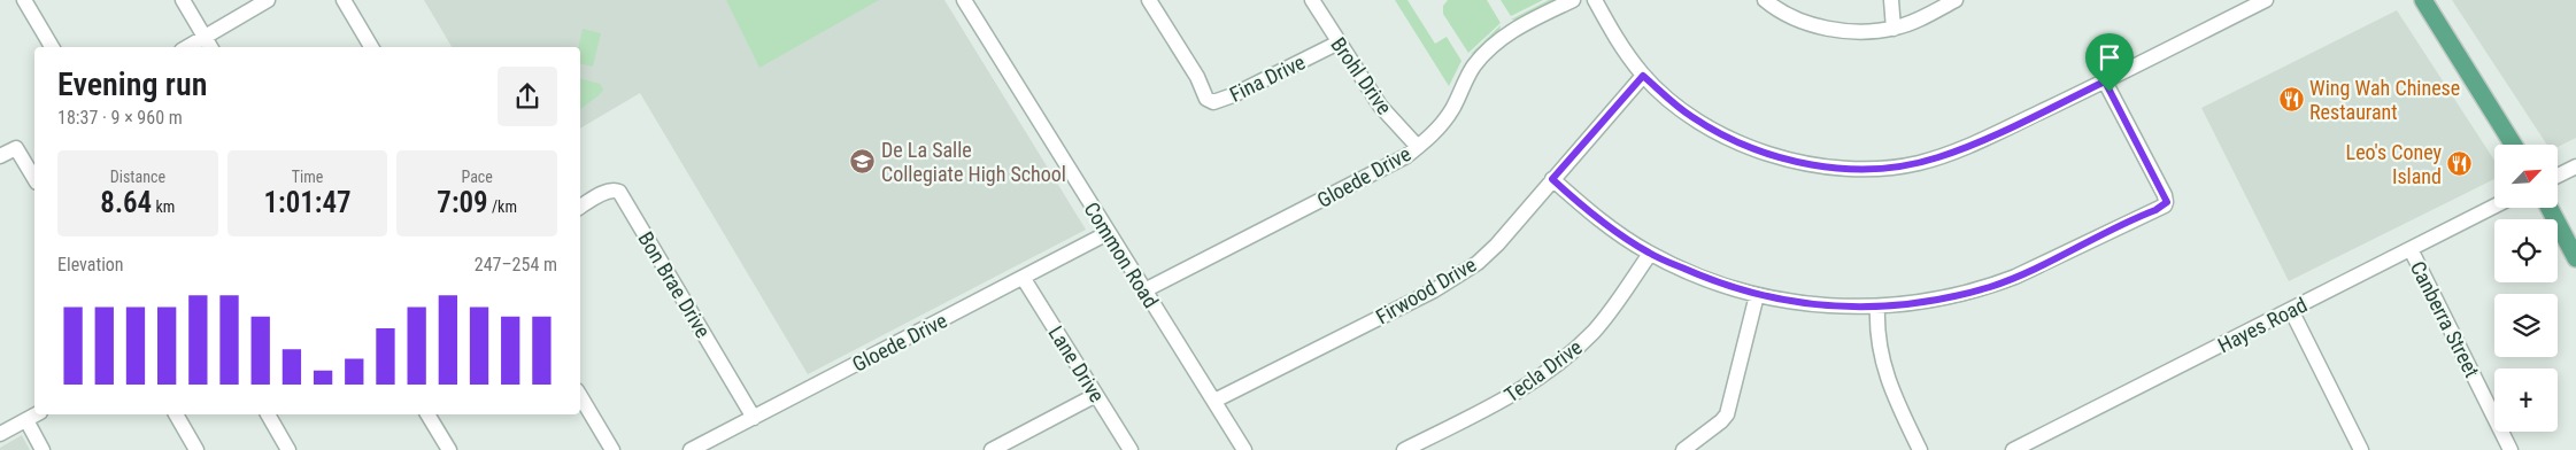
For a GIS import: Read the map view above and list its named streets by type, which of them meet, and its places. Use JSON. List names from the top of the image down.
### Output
{
  "streets": {
    "street": [
      "Brohl Drive",
      "Fina Drive",
      "Gloede Drive",
      "Common Road",
      "Bon Brae Drive",
      "Firwood Drive",
      "Canberra Street",
      "Hayes Road",
      "Lane Drive",
      "Tecla Drive"
    ]
  },
  "crossings": [
    ["Brohl Drive", "Fina Drive"],
    ["Brohl Drive", "Gloede Drive"],
    ["Gloede Drive", "Common Road"],
    ["Gloede Drive", "Bon Brae Drive"],
    ["Gloede Drive", "Lane Drive"],
    ["Common Road", "Firwood Drive"],
    ["Canberra Street", "Hayes Road"]
  ],
  "places": {
    "restaurant": ["Wing Wah Chinese Restaurant", "Leo's Coney Island"],
    "school or university": ["De La Salle Collegiate High School"]
  },
  "north": "top right",
  "page": {
    "heading": ["Evening run", "18:37 · 9 × 960 m"],
    "map_buttons": "+",
    "stats": [
      ["Distance", "8.64 km"],
      ["Time", "1:01:47"],
      ["Pace", "7:09 /km"]
    ],
    "chart": ["Elevation", "247–254 m"]
  }
}
